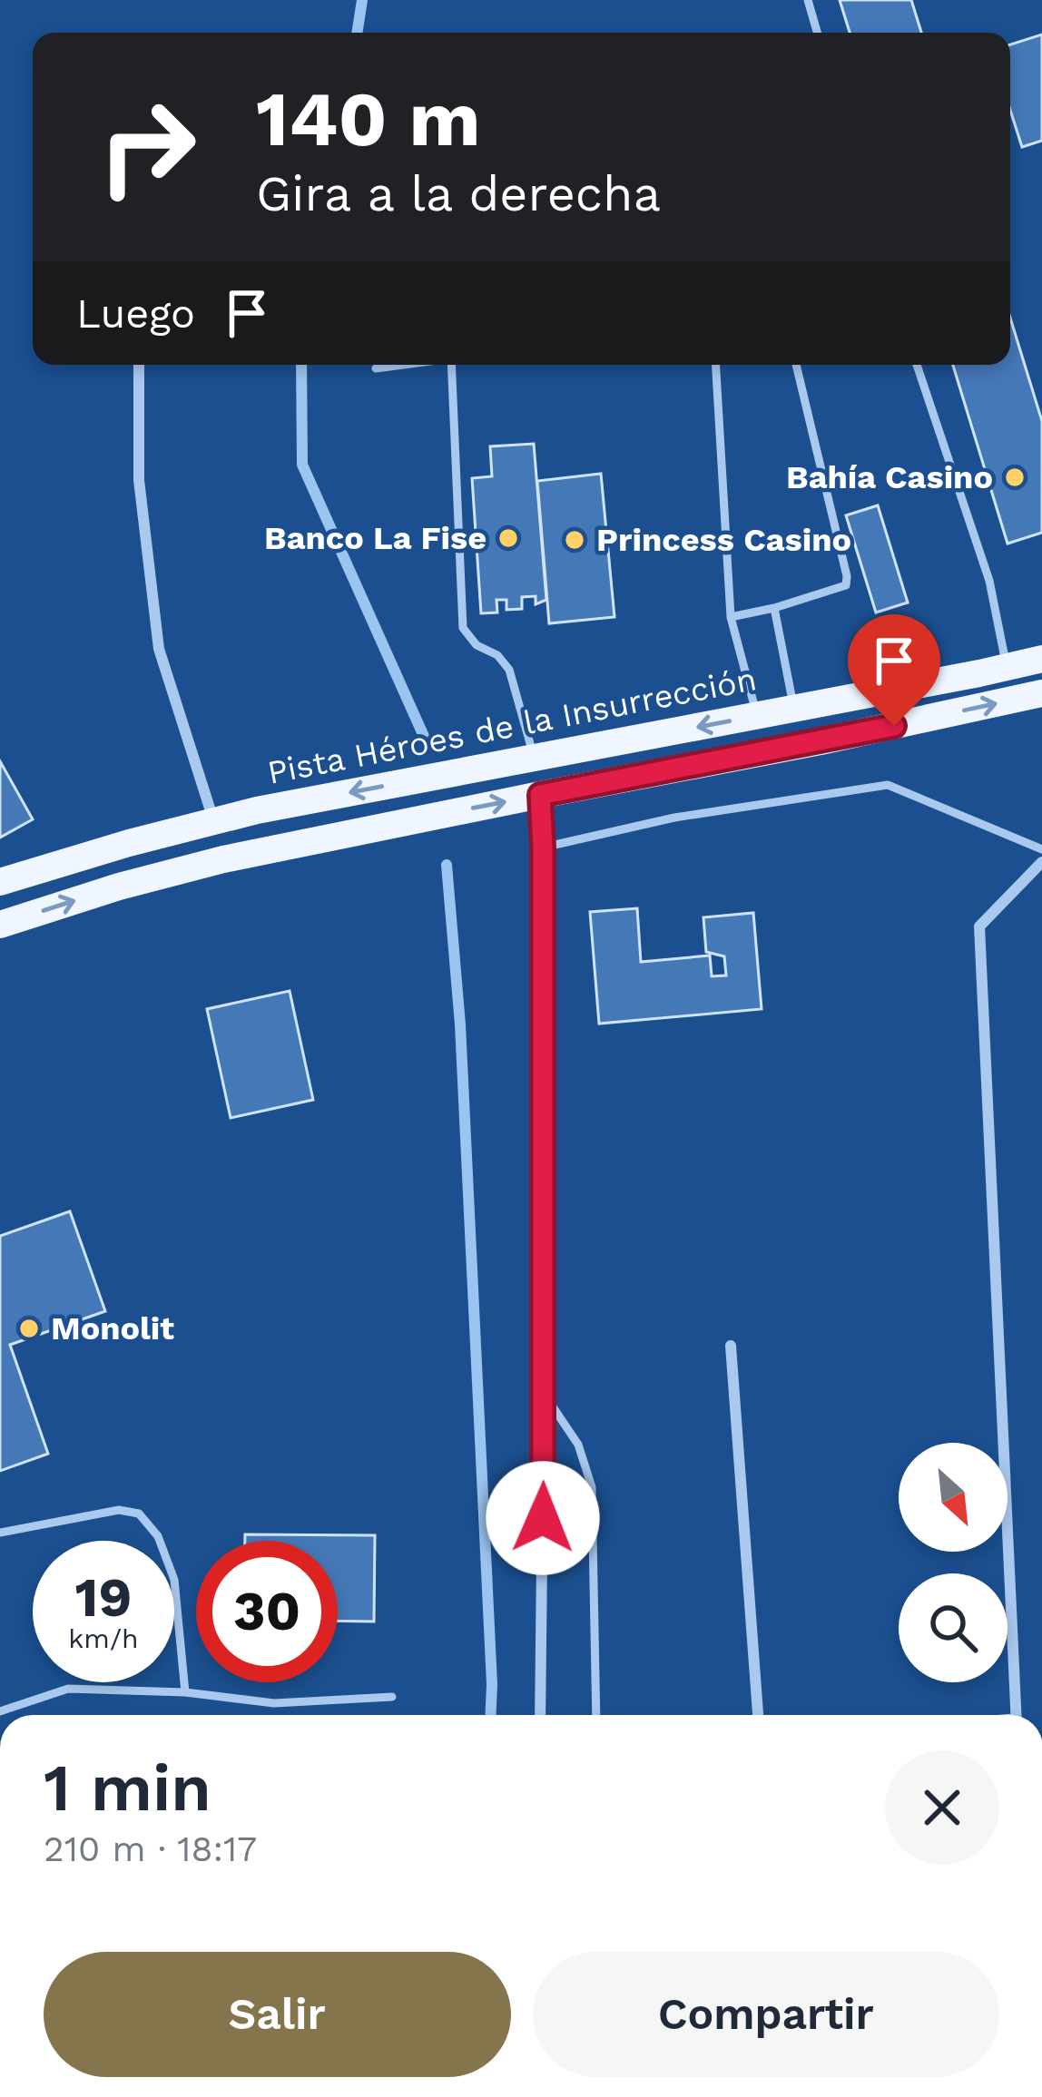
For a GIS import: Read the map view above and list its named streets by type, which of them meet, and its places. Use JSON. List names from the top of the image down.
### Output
{
  "streets": {
    "main road": ["Pista Héroes de la Insurrección"]
  },
  "places": [
    "Bahía Casino",
    "Banco La Fise",
    "Princess Casino",
    "Monolit"
  ],
  "north": "bottom right",
  "page": {
    "turn": ["140 m", "Gira a la derecha"],
    "then": "Luego",
    "speed": "19 km/h",
    "limit": "30",
    "heading": ["1 min", "210 m · 18:17"],
    "buttons": ["Salir", "Compartir"]
  }
}
